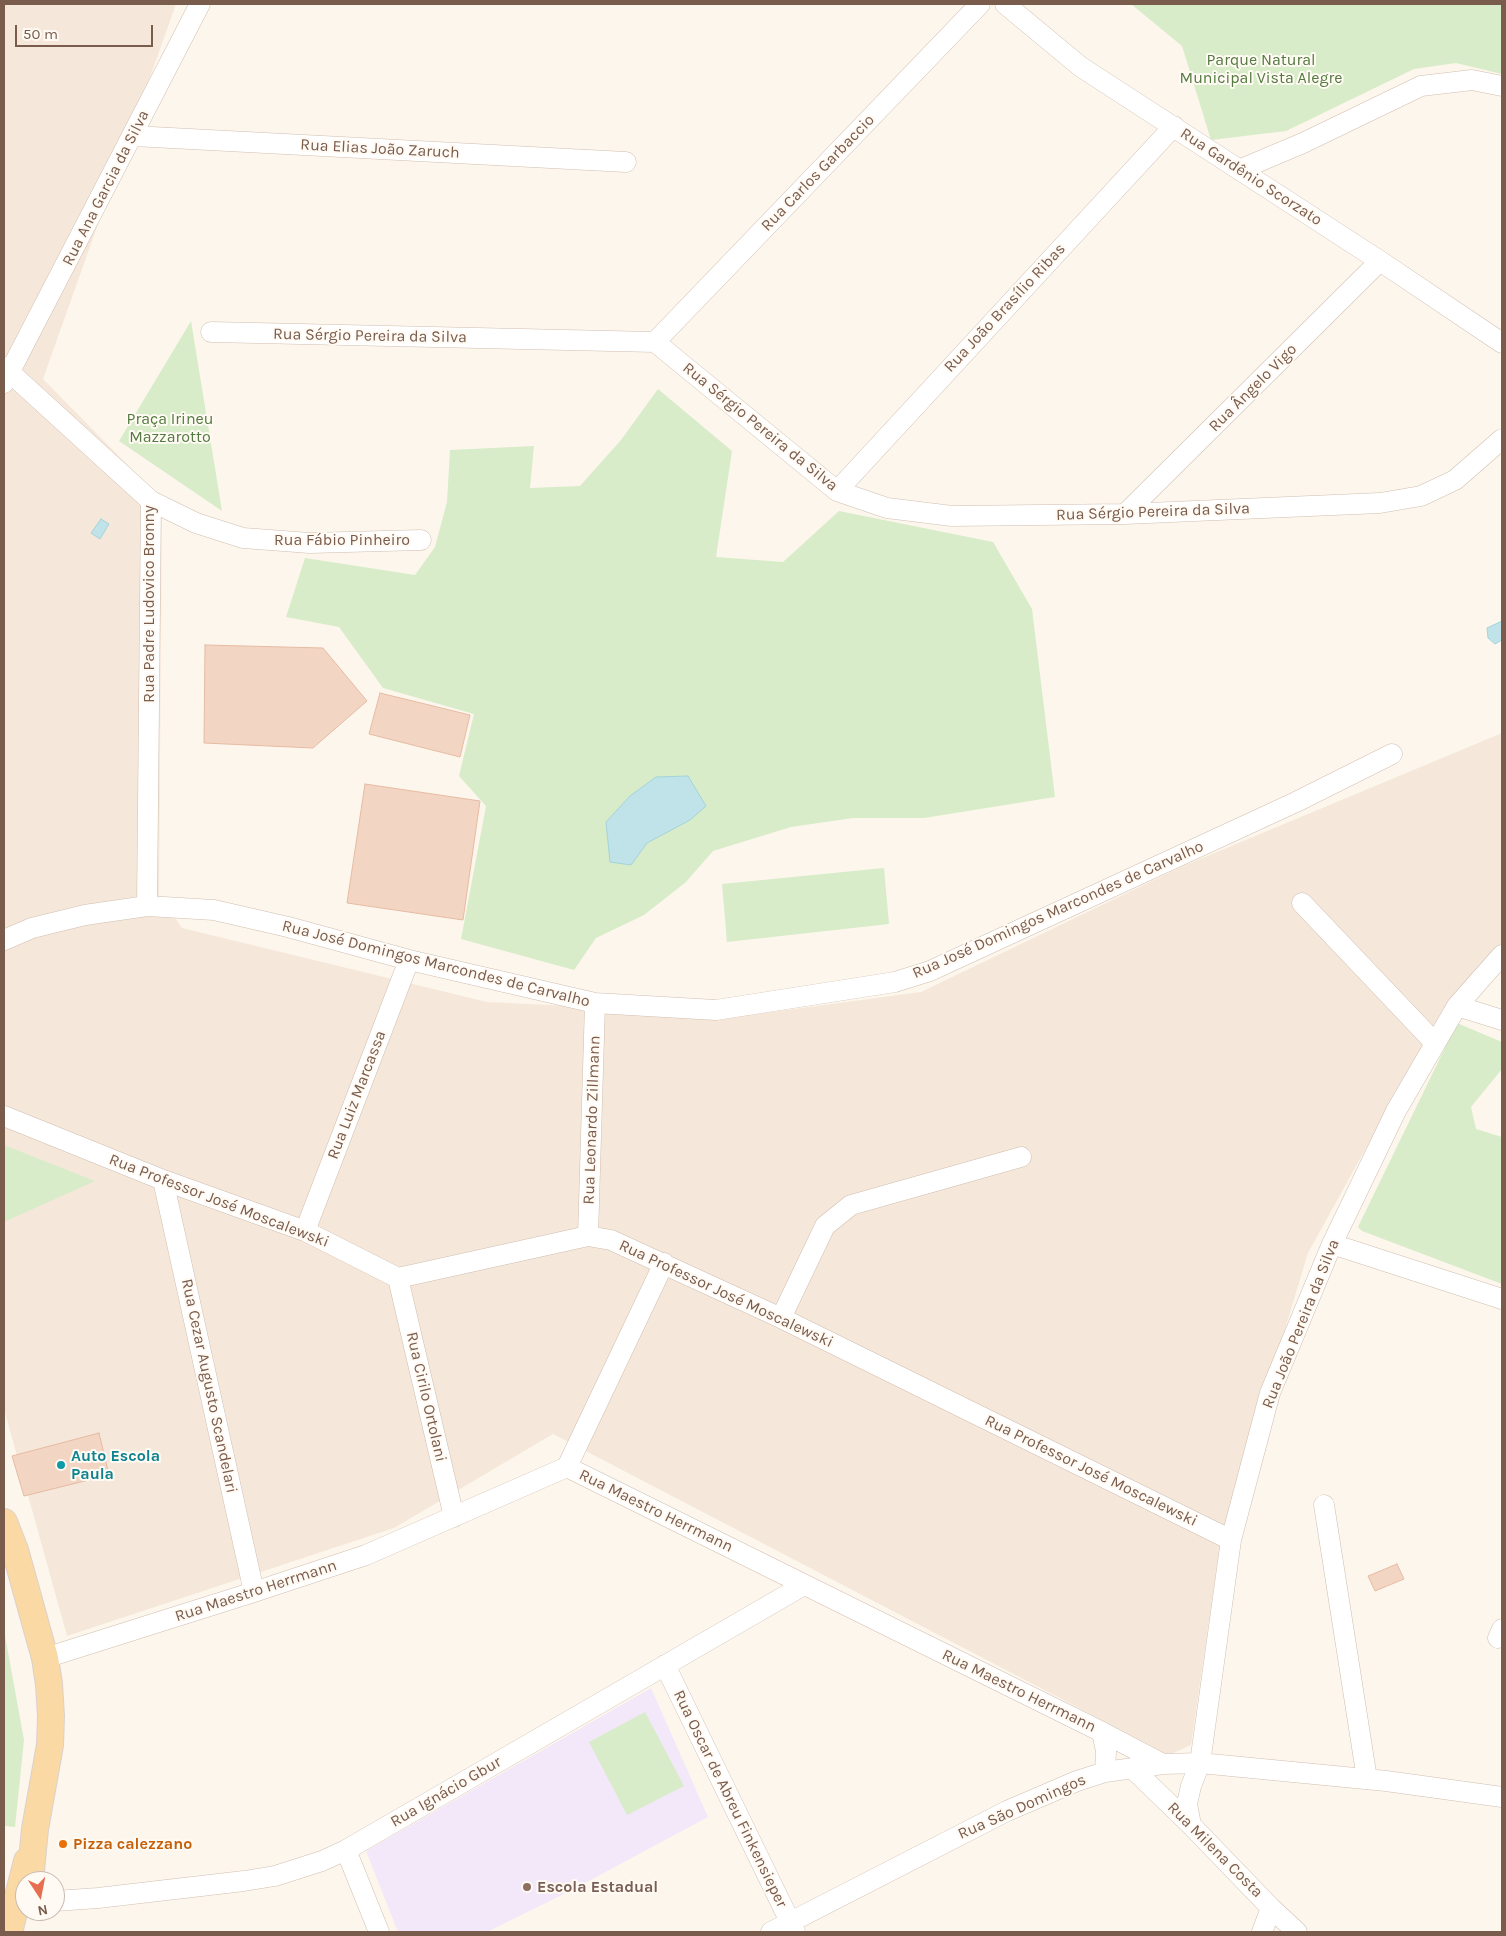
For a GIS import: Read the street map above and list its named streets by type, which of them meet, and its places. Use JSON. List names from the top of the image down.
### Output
{
  "streets": {
    "street": [
      "Rua Elias João Zaruch",
      "Rua Carlos Garbaccio",
      "Rua Gardênio Scorzato",
      "Rua Ana Garcia da Silva",
      "Rua João Brasílio Ribas",
      "Rua Sérgio Pereira da Silva",
      "Rua Ângelo Vigo",
      "Rua Fábio Pinheiro",
      "Rua Padre Ludovico Bronny",
      "Rua José Domingos Marcondes de Carvalho",
      "Rua Luiz Marcassa",
      "Rua Leonardo Zillmann",
      "Rua Professor José Moscalewski",
      "Rua João Pereira da Silva",
      "Rua Cezar Augusto Scandelari",
      "Rua Cirilo Ortolani",
      "Rua Maestro Herrmann",
      "Rua Ignácio Gbur",
      "Rua Oscar de Abreu Finkensieper",
      "Rua São Domingos",
      "Rua Milena Costa"
    ]
  },
  "crossings": [
    ["Rua Elias João Zaruch", "Rua Ana Garcia da Silva"],
    ["Rua Carlos Garbaccio", "Rua Sérgio Pereira da Silva"],
    ["Rua Gardênio Scorzato", "Rua João Brasílio Ribas"],
    ["Rua Gardênio Scorzato", "Rua Ângelo Vigo"],
    ["Rua Ana Garcia da Silva", "Rua Padre Ludovico Bronny"],
    ["Rua João Brasílio Ribas", "Rua Sérgio Pereira da Silva"],
    ["Rua Sérgio Pereira da Silva", "Rua Ângelo Vigo"],
    ["Rua Fábio Pinheiro", "Rua Padre Ludovico Bronny"],
    ["Rua Padre Ludovico Bronny", "Rua José Domingos Marcondes de Carvalho"],
    ["Rua José Domingos Marcondes de Carvalho", "Rua Luiz Marcassa"],
    ["Rua José Domingos Marcondes de Carvalho", "Rua Leonardo Zillmann"],
    ["Rua Luiz Marcassa", "Rua Professor José Moscalewski"],
    ["Rua Leonardo Zillmann", "Rua Professor José Moscalewski"],
    ["Rua Professor José Moscalewski", "Rua João Pereira da Silva"],
    ["Rua Professor José Moscalewski", "Rua Cezar Augusto Scandelari"],
    ["Rua Professor José Moscalewski", "Rua Cirilo Ortolani"],
    ["Rua João Pereira da Silva", "Rua São Domingos"],
    ["Rua João Pereira da Silva", "Rua Milena Costa"],
    ["Rua Cezar Augusto Scandelari", "Rua Maestro Herrmann"],
    ["Rua Cirilo Ortolani", "Rua Maestro Herrmann"],
    ["Rua Maestro Herrmann", "Rua Ignácio Gbur"],
    ["Rua Maestro Herrmann", "Rua São Domingos"],
    ["Rua Ignácio Gbur", "Rua Oscar de Abreu Finkensieper"],
    ["Rua Oscar de Abreu Finkensieper", "Rua São Domingos"],
    ["Rua São Domingos", "Rua Milena Costa"]
  ],
  "parks": ["Parque Natural Municipal Vista Alegre", "Praça Irineu Mazzarotto"],
  "places": ["Auto Escola Paula", "Pizza calezzano", "Escola Estadual"],
  "scale_bar": "50 m",
  "north": "bottom"
}
